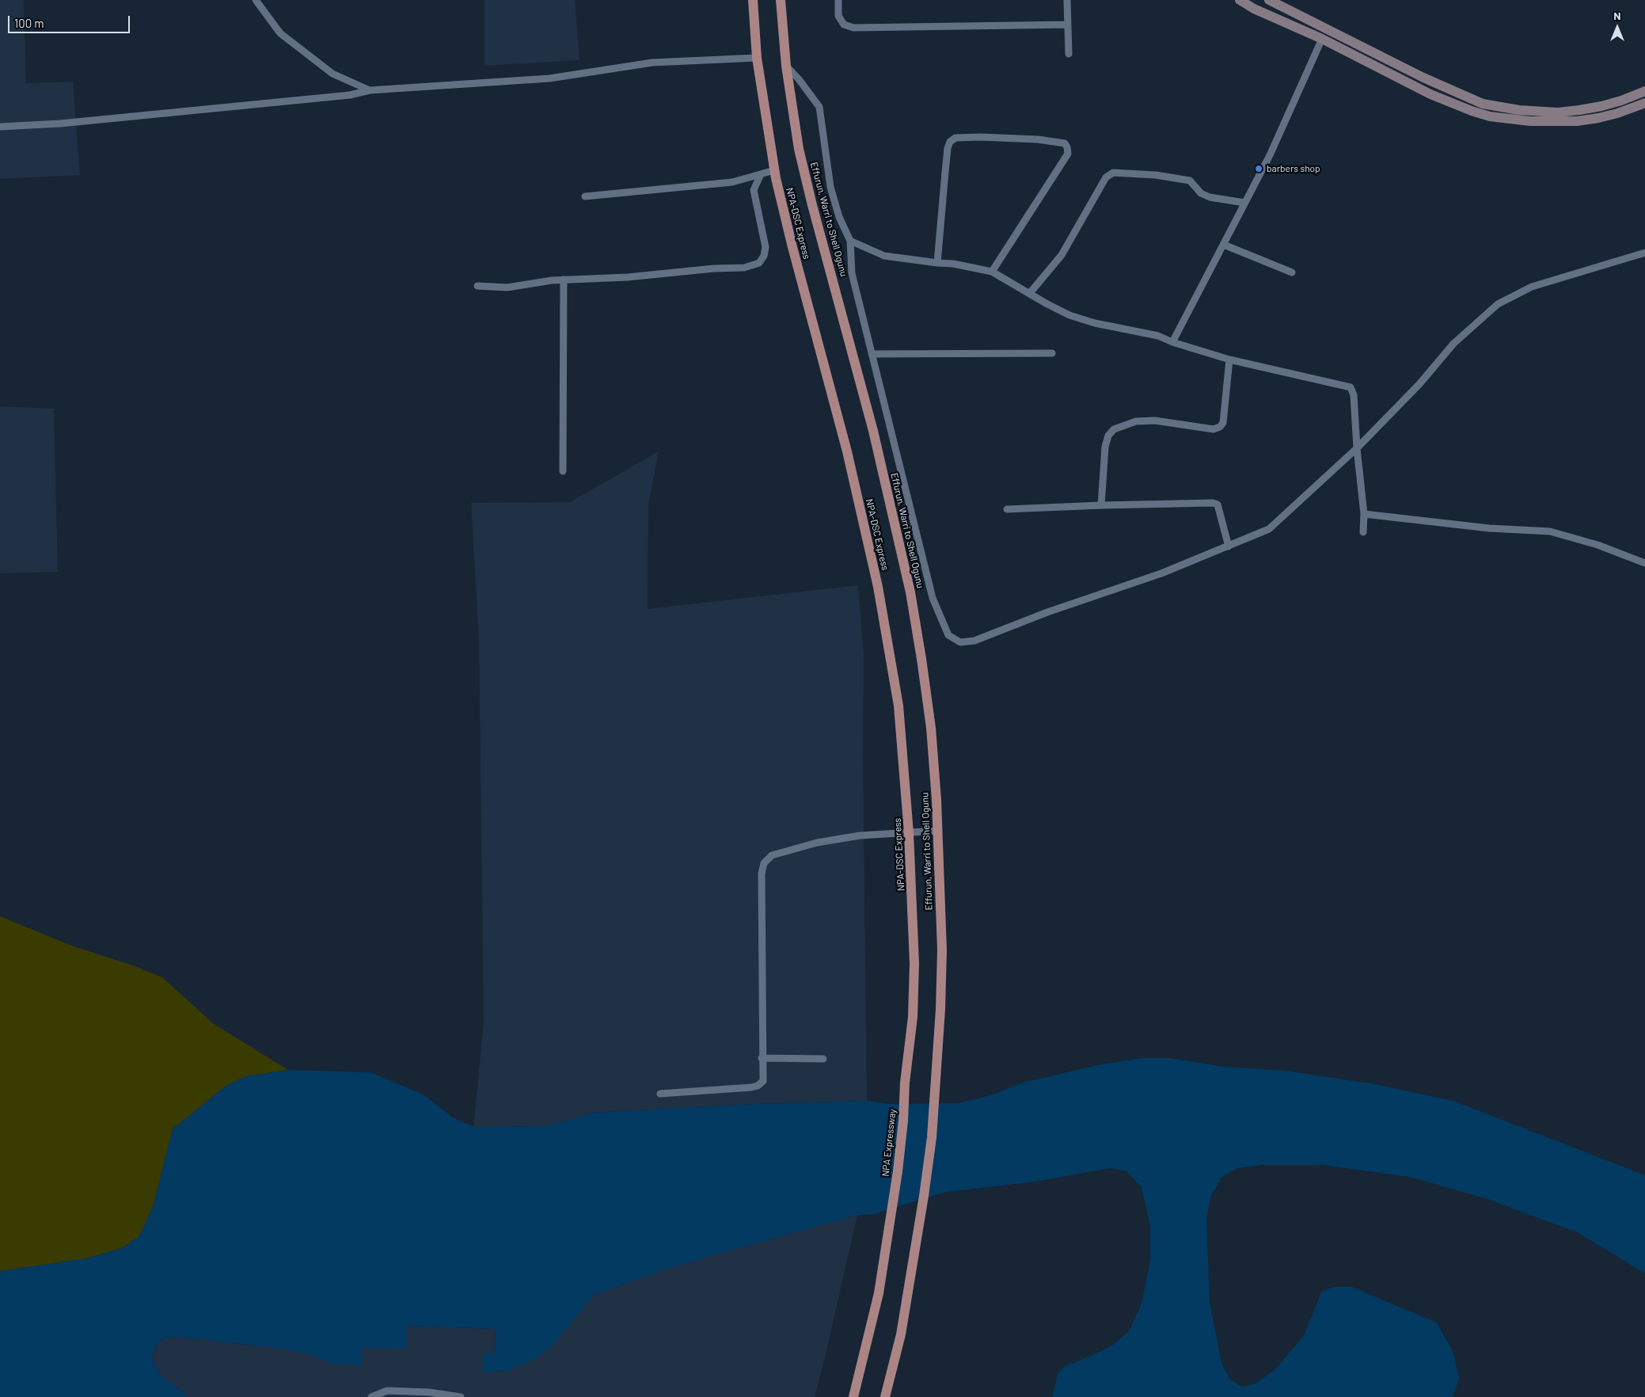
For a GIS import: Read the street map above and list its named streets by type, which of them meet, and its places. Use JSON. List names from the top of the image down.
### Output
{
  "streets": {
    "main road": ["Effurun, Warri to Shell Ogunu", "NPA-DSC Express", "NPA Expressway"]
  },
  "crossings": [
    ["NPA-DSC Express", "NPA Expressway"]
  ],
  "places": ["barbers shop"],
  "scale_bar": "100 m",
  "north": "top"
}
